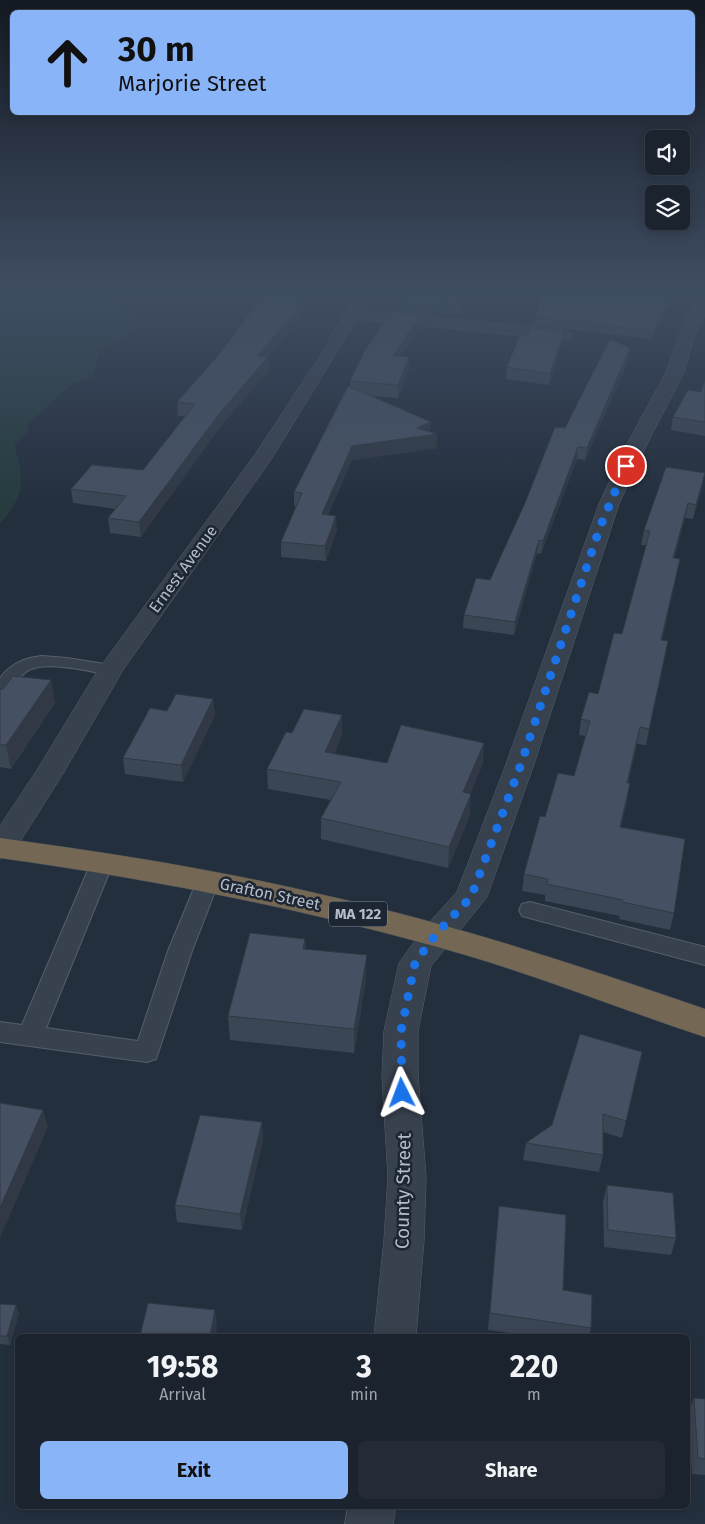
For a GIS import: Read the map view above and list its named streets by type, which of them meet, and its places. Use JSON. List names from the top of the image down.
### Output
{
  "streets": {
    "highway": ["Grafton Street", "MA 122"],
    "street": ["Ernest Avenue", "County Street"]
  },
  "crossings": [
    ["Ernest Avenue", "Grafton Street"],
    ["Grafton Street", "County Street"]
  ],
  "page": {
    "turn": ["30 m", "Marjorie Street"],
    "eta": [
      "19:58",
      "Arrival",
      "3",
      "min",
      "220",
      "m"
    ],
    "buttons": ["Exit", "Share"]
  }
}
